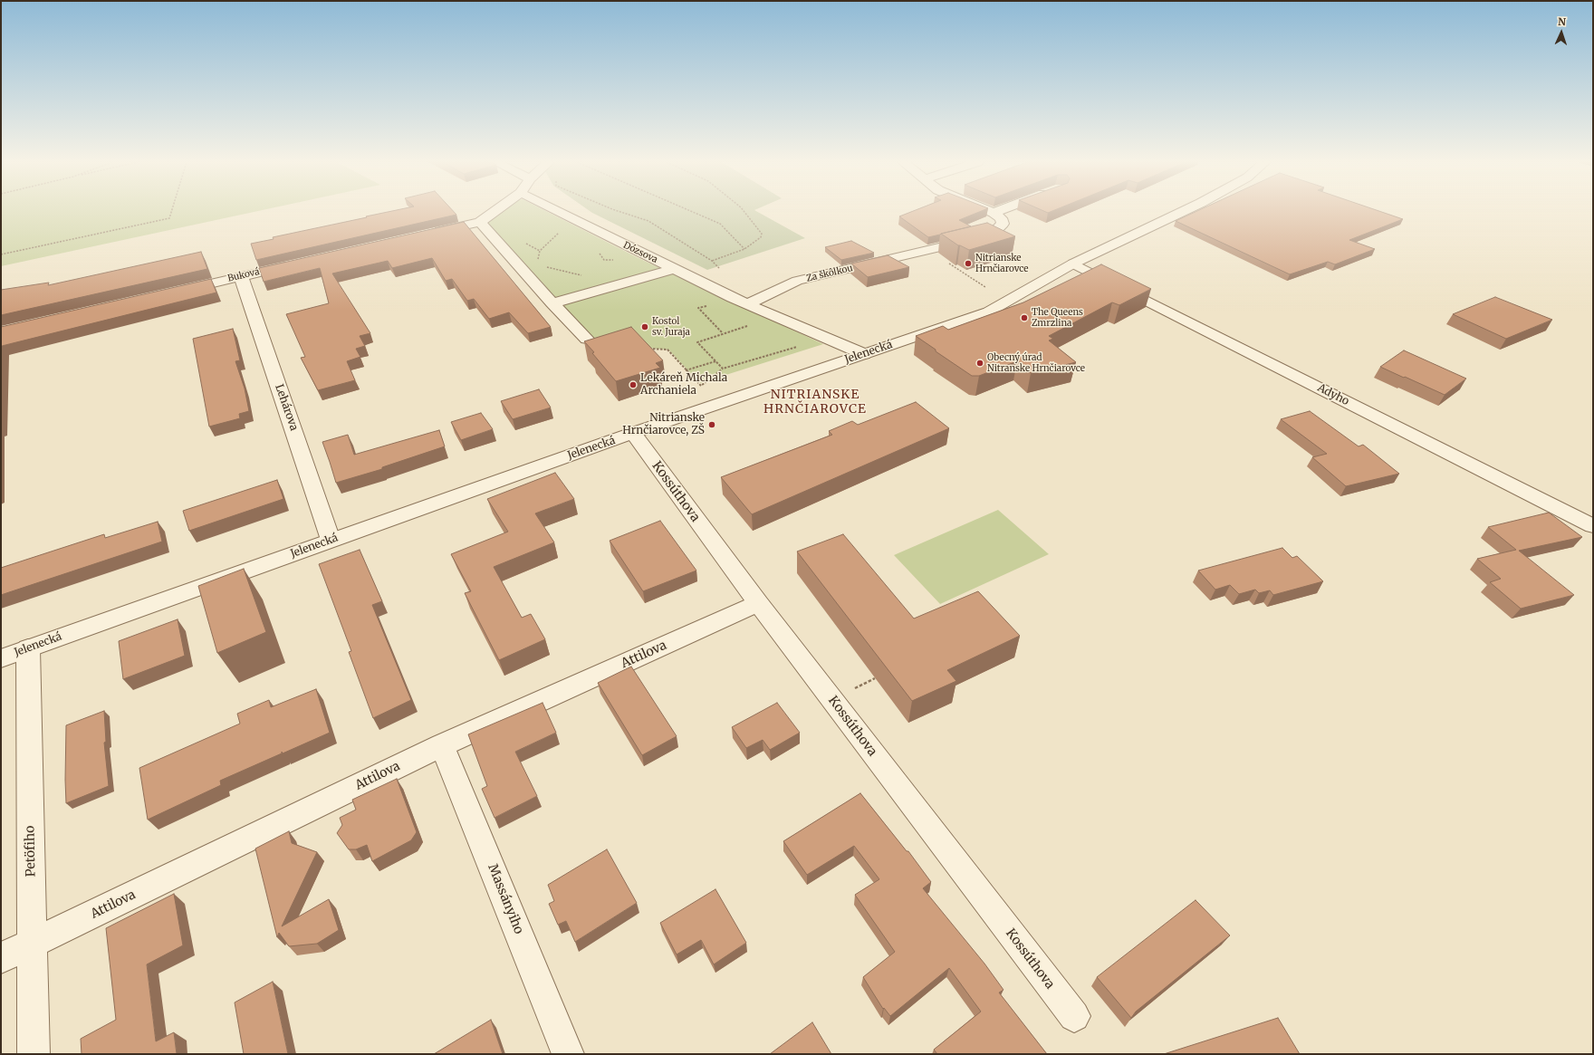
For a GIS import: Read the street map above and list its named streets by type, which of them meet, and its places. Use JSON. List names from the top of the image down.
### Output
{
  "streets": {
    "street": [
      "Dózsova",
      "Za škôlkou",
      "Buková",
      "Jelenecká",
      "Adyho",
      "Lehárova",
      "Kossúthova",
      "Attilova",
      "Petöfiho",
      "Massányiho"
    ]
  },
  "crossings": [
    ["Dózsova", "Za škôlkou"],
    ["Dózsova", "Jelenecká"],
    ["Buková", "Lehárova"],
    ["Jelenecká", "Adyho"],
    ["Jelenecká", "Lehárova"],
    ["Jelenecká", "Kossúthova"],
    ["Jelenecká", "Petöfiho"],
    ["Kossúthova", "Attilova"],
    ["Attilova", "Petöfiho"],
    ["Attilova", "Massányiho"]
  ],
  "districts": ["NITRIANSKE HRNČIAROVCE"],
  "places": [
    "Nitrianske Hrnčiarovce",
    "The Queens Zmrzlina",
    "Kostol sv. Juraja",
    "Obecný úrad Nitranske Hrnčiarovce",
    "Lekáreň Michala Archaniela",
    "Nitrianske Hrnčiarovce, ZŠ"
  ],
  "north": "top"
}
